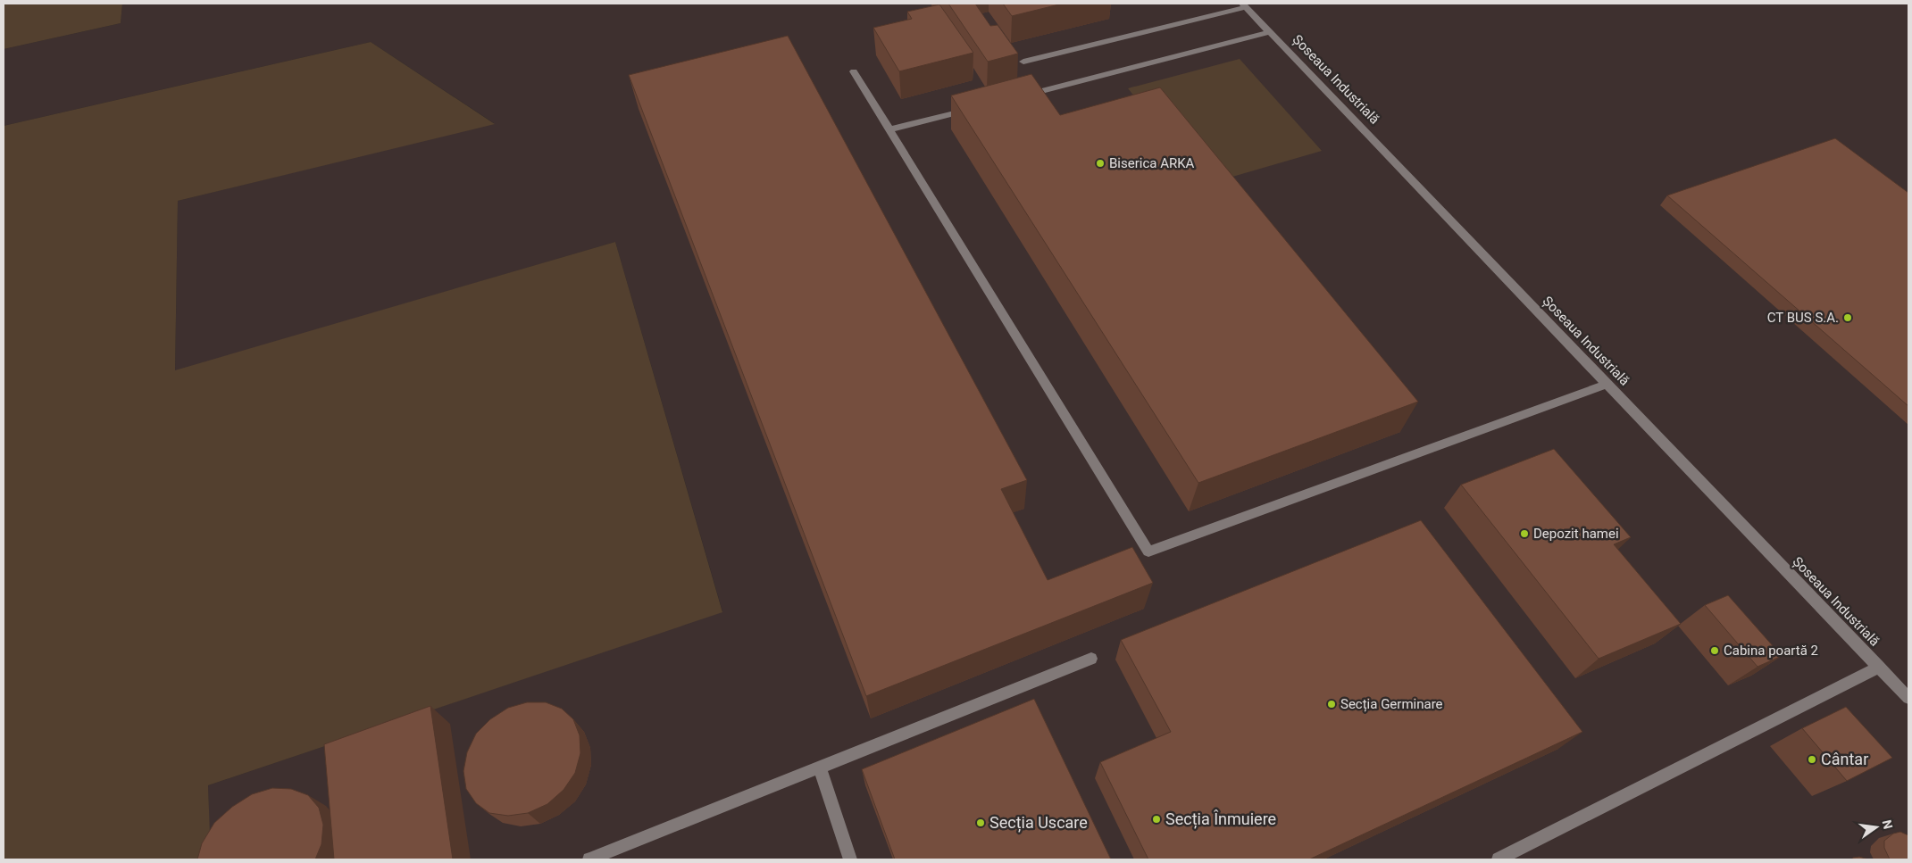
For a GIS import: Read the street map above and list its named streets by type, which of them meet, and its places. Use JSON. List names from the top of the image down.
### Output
{
  "streets": {
    "street": ["Șoseaua Industrială"]
  },
  "places": [
    "Biserica ARKA",
    "CT BUS S.A.",
    "Depozit hamei",
    "Cabina poartă 2",
    "Secția Germinare",
    "Cântar",
    "Secția Înmuiere",
    "Secția Uscare"
  ],
  "north": "right"
}
